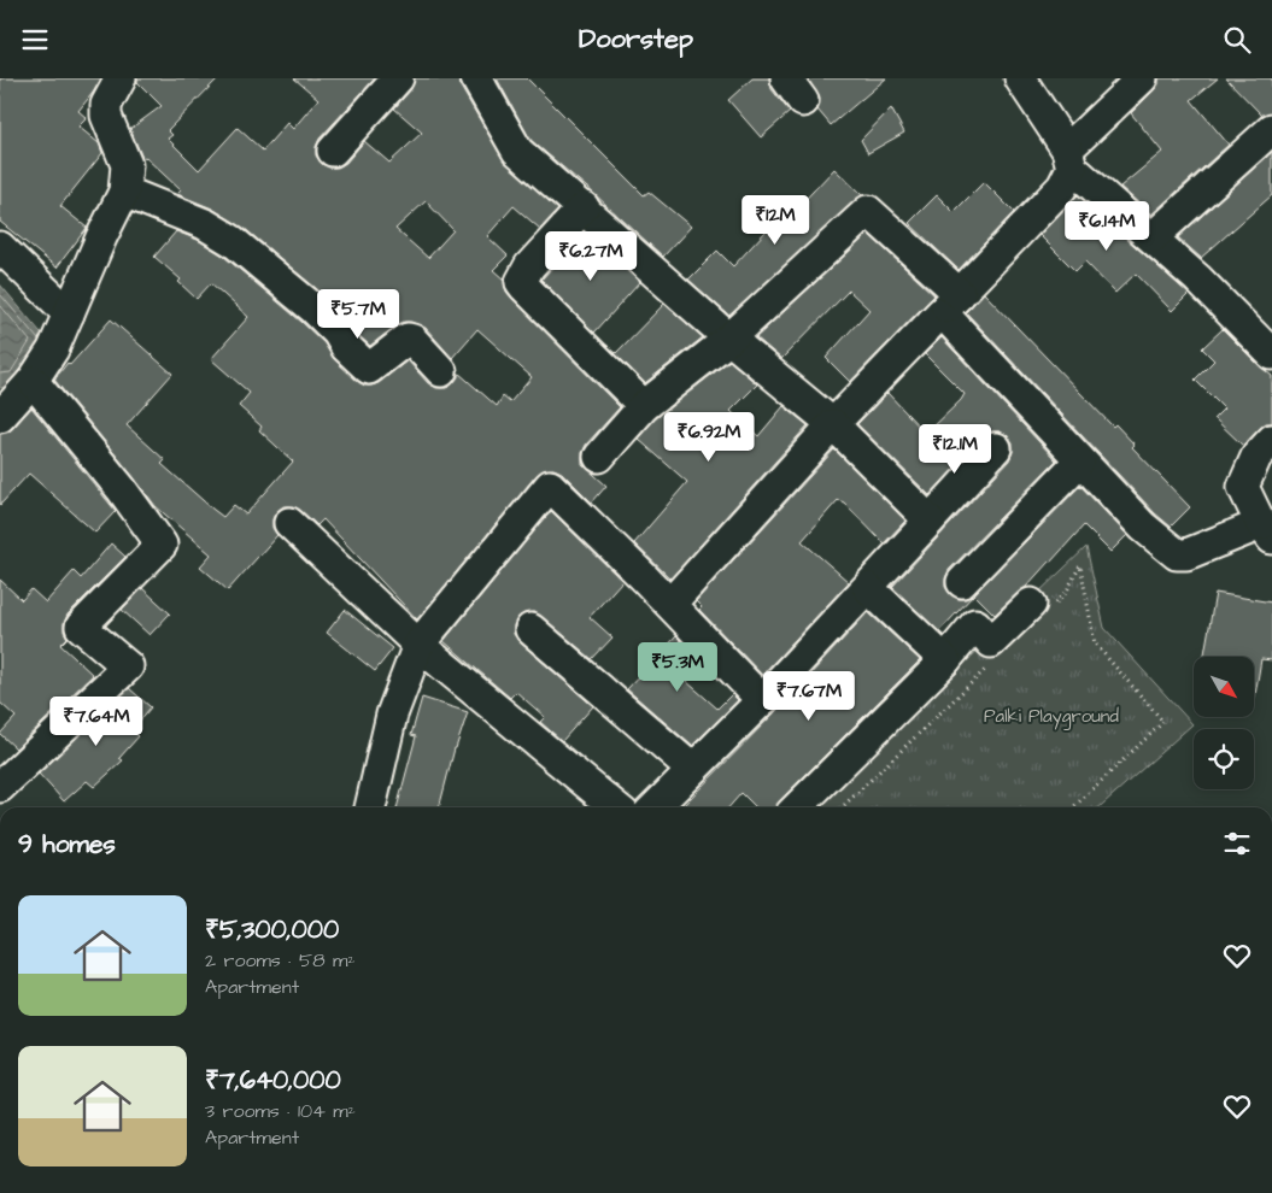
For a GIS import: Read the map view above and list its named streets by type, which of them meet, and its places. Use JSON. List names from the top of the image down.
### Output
{
  "parks": ["Palki Playground"],
  "north": "bottom right",
  "page": {
    "header": "Doorstep",
    "price": [
      "₹12M",
      "₹6.14M",
      "₹6.27M",
      "₹5.7M",
      "₹6.92M",
      "₹12.1M",
      "₹5.3M",
      "₹7.67M",
      "₹7.64M"
    ],
    "heading": "9 homes",
    "list": [
      {
        "name": "₹5,300,000",
        "note": "2 rooms · 58 m² · Apartment"
      },
      {
        "name": "₹7,640,000",
        "note": "3 rooms · 104 m² · Apartment"
      }
    ]
  }
}
